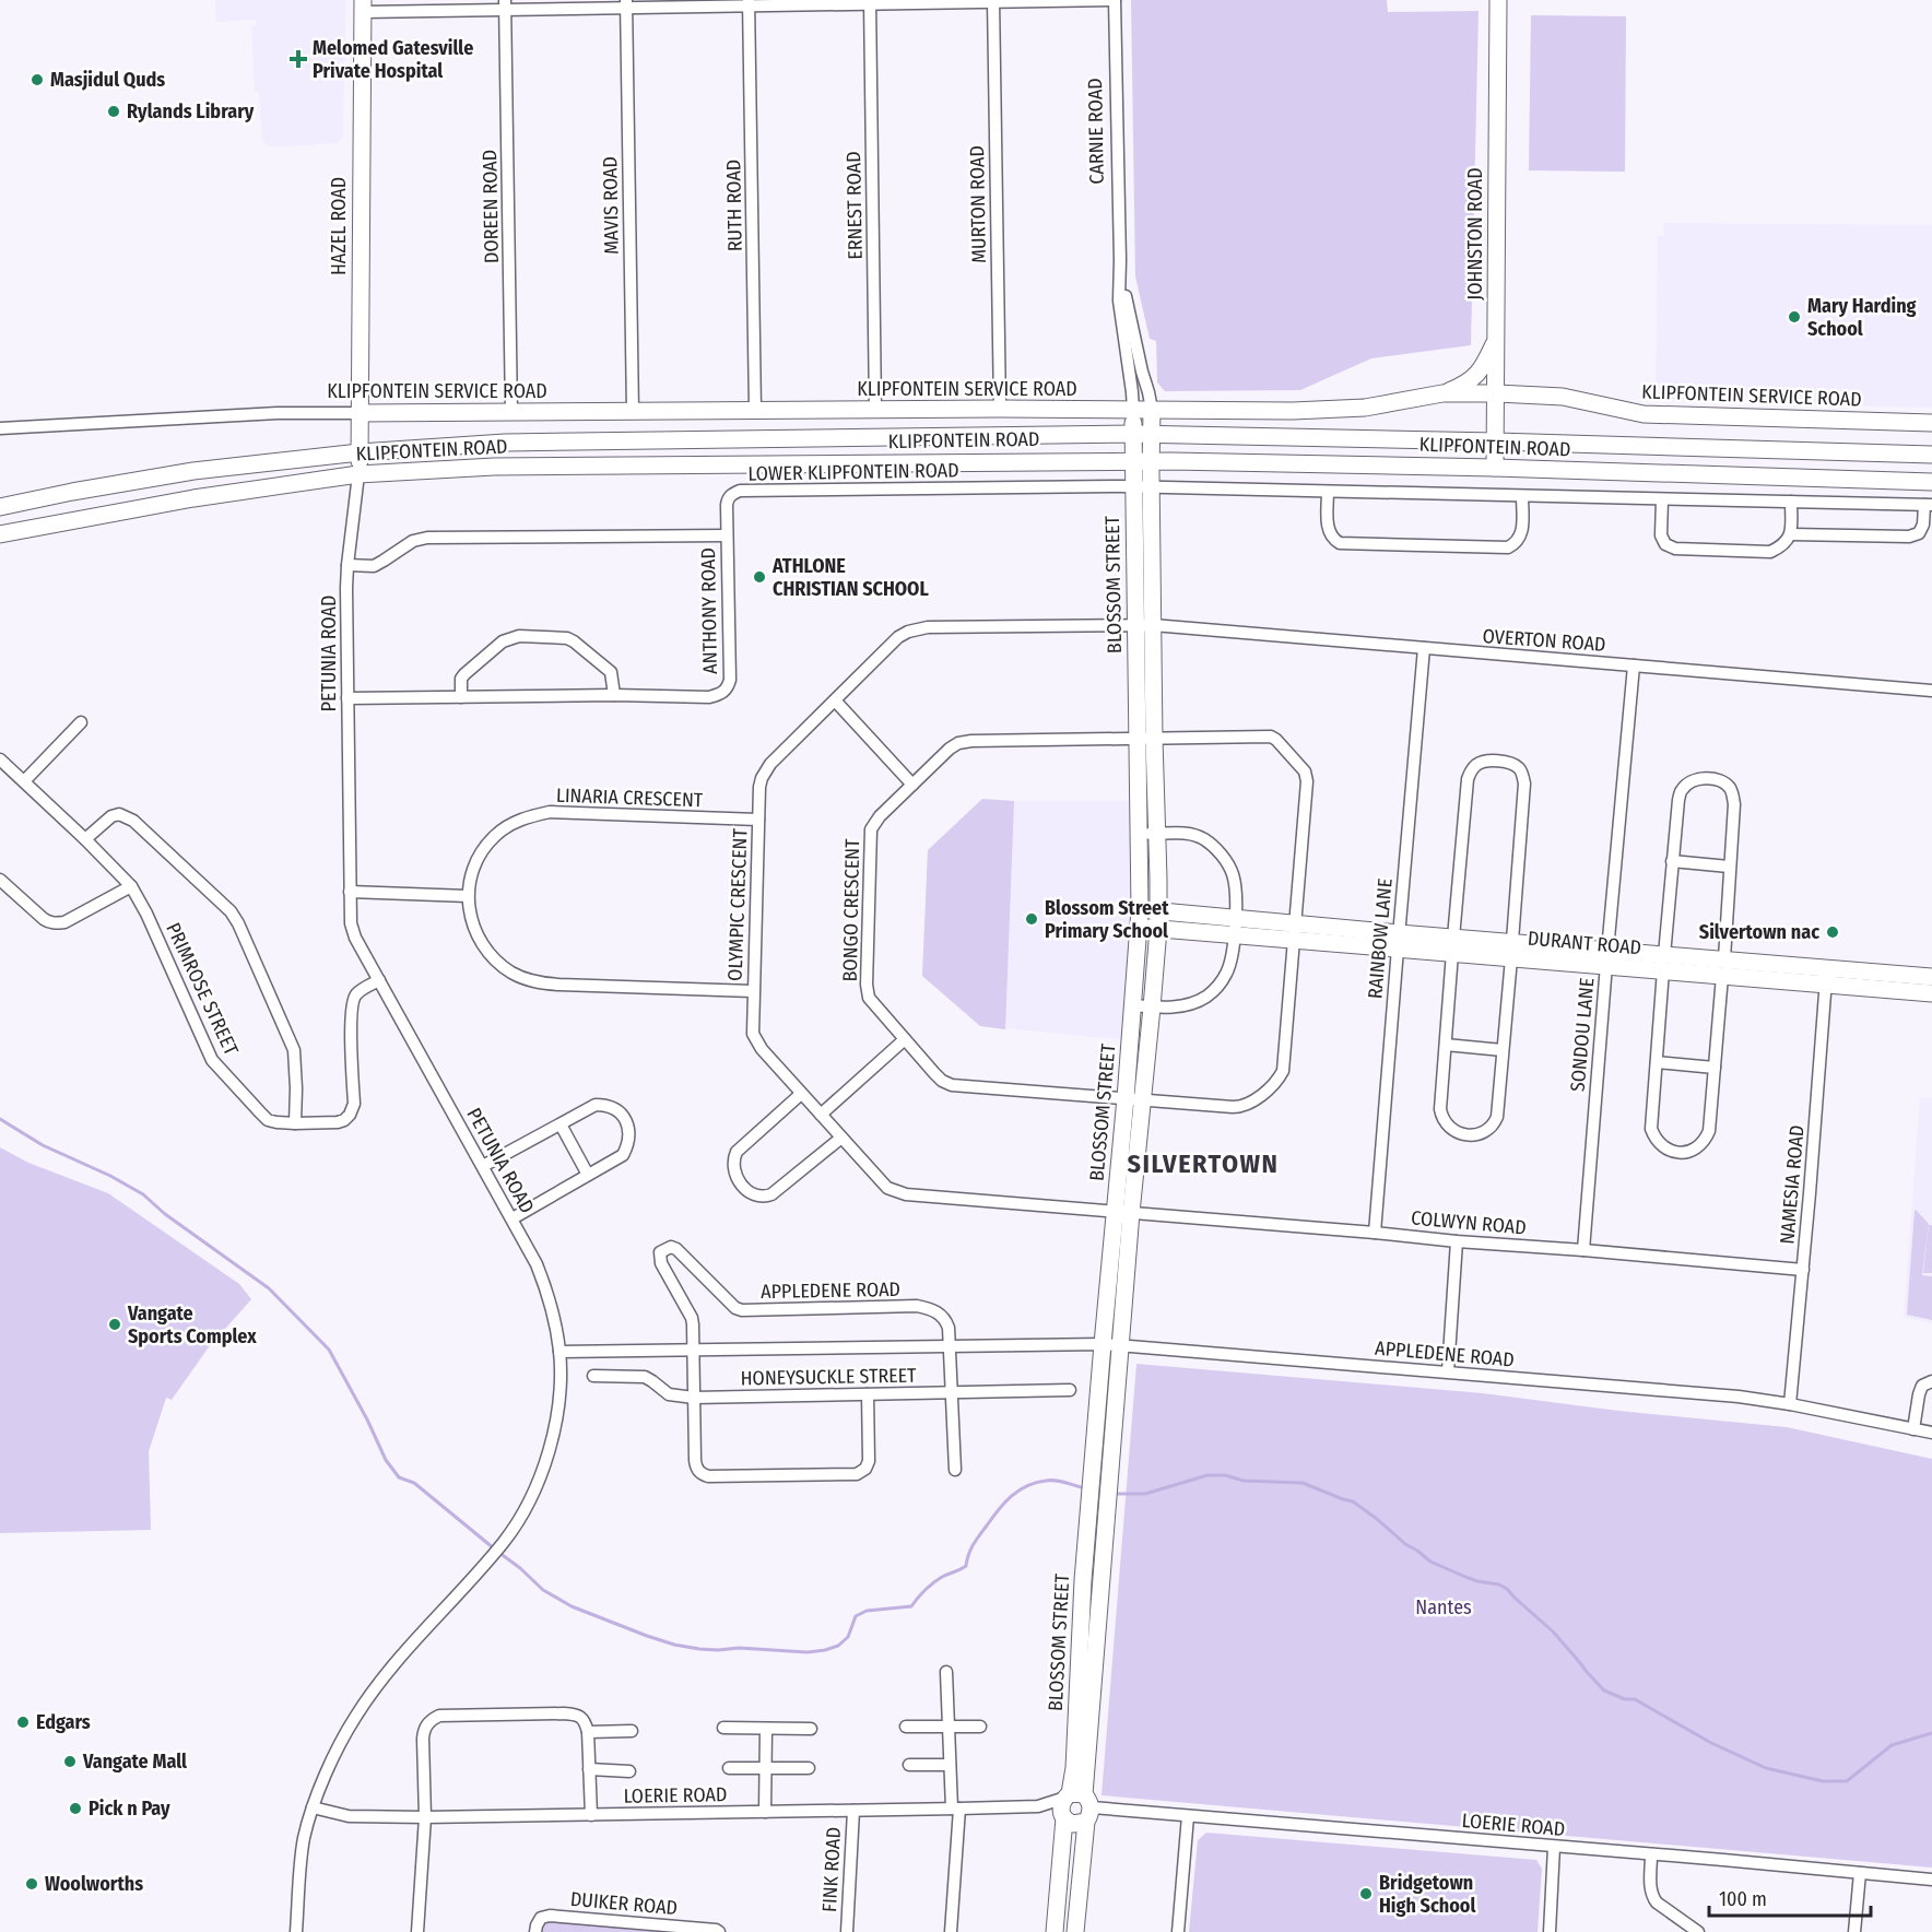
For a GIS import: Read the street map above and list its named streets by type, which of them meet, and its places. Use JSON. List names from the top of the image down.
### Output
{
  "streets": {
    "street": [
      "CARNIE ROAD",
      "MURTON ROAD",
      "MAVIS ROAD",
      "RUTH ROAD",
      "ERNEST ROAD",
      "DOREEN ROAD",
      "HAZEL ROAD",
      "JOHNSTON ROAD",
      "KLIPFONTEIN SERVICE ROAD",
      "KLIPFONTEIN ROAD",
      "LOWER KLIPFONTEIN ROAD",
      "BLOSSOM STREET",
      "ANTHONY ROAD",
      "OVERTON ROAD",
      "PETUNIA ROAD",
      "LINARIA CRESCENT",
      "OLYMPIC CRESCENT",
      "BONGO CRESCENT",
      "RAINBOW LANE",
      "DURANT ROAD",
      "PRIMROSE STREET",
      "SONDOU LANE",
      "NAMESIA ROAD",
      "COLWYN ROAD",
      "APPLEDENE ROAD",
      "HONEYSUCKLE STREET",
      "LOERIE ROAD",
      "FINK ROAD",
      "DUIKER ROAD"
    ]
  },
  "crossings": [
    ["CARNIE ROAD", "KLIPFONTEIN SERVICE ROAD"],
    ["CARNIE ROAD", "KLIPFONTEIN ROAD"],
    ["CARNIE ROAD", "BLOSSOM STREET"],
    ["MURTON ROAD", "KLIPFONTEIN SERVICE ROAD"],
    ["MAVIS ROAD", "KLIPFONTEIN SERVICE ROAD"],
    ["RUTH ROAD", "KLIPFONTEIN SERVICE ROAD"],
    ["ERNEST ROAD", "KLIPFONTEIN SERVICE ROAD"],
    ["DOREEN ROAD", "KLIPFONTEIN SERVICE ROAD"],
    ["HAZEL ROAD", "KLIPFONTEIN SERVICE ROAD"],
    ["HAZEL ROAD", "KLIPFONTEIN ROAD"],
    ["HAZEL ROAD", "PETUNIA ROAD"],
    ["JOHNSTON ROAD", "KLIPFONTEIN SERVICE ROAD"],
    ["JOHNSTON ROAD", "KLIPFONTEIN ROAD"],
    ["KLIPFONTEIN ROAD", "BLOSSOM STREET"],
    ["KLIPFONTEIN ROAD", "PETUNIA ROAD"],
    ["LOWER KLIPFONTEIN ROAD", "BLOSSOM STREET"],
    ["LOWER KLIPFONTEIN ROAD", "ANTHONY ROAD"],
    ["BLOSSOM STREET", "OVERTON ROAD"],
    ["BLOSSOM STREET", "OLYMPIC CRESCENT"],
    ["BLOSSOM STREET", "BONGO CRESCENT"],
    ["BLOSSOM STREET", "DURANT ROAD"],
    ["BLOSSOM STREET", "COLWYN ROAD"],
    ["BLOSSOM STREET", "APPLEDENE ROAD"],
    ["BLOSSOM STREET", "LOERIE ROAD"],
    ["ANTHONY ROAD", "PETUNIA ROAD"],
    ["OVERTON ROAD", "OLYMPIC CRESCENT"],
    ["OVERTON ROAD", "RAINBOW LANE"],
    ["OVERTON ROAD", "SONDOU LANE"],
    ["PETUNIA ROAD", "PRIMROSE STREET"],
    ["PETUNIA ROAD", "APPLEDENE ROAD"],
    ["PETUNIA ROAD", "LOERIE ROAD"],
    ["LINARIA CRESCENT", "OLYMPIC CRESCENT"],
    ["OLYMPIC CRESCENT", "COLWYN ROAD"],
    ["BONGO CRESCENT", "DURANT ROAD"],
    ["RAINBOW LANE", "DURANT ROAD"],
    ["RAINBOW LANE", "COLWYN ROAD"],
    ["DURANT ROAD", "SONDOU LANE"],
    ["DURANT ROAD", "NAMESIA ROAD"],
    ["SONDOU LANE", "COLWYN ROAD"],
    ["NAMESIA ROAD", "COLWYN ROAD"],
    ["NAMESIA ROAD", "APPLEDENE ROAD"],
    ["LOERIE ROAD", "FINK ROAD"]
  ],
  "districts": ["SILVERTOWN"],
  "parks": ["Nantes"],
  "places": {
    "health": ["Melomed Gatesville Private Hospital"],
    "other": [
      "Masjidul Quds",
      "Rylands Library",
      "Mary Harding School",
      "ATHLONE CHRISTIAN SCHOOL",
      "Blossom Street Primary School",
      "Silvertown nac",
      "Vangate Sports Complex",
      "Edgars",
      "Vangate Mall",
      "Pick n Pay",
      "Woolworths",
      "Bridgetown High School"
    ]
  },
  "scale_bar": "100 m"
}
